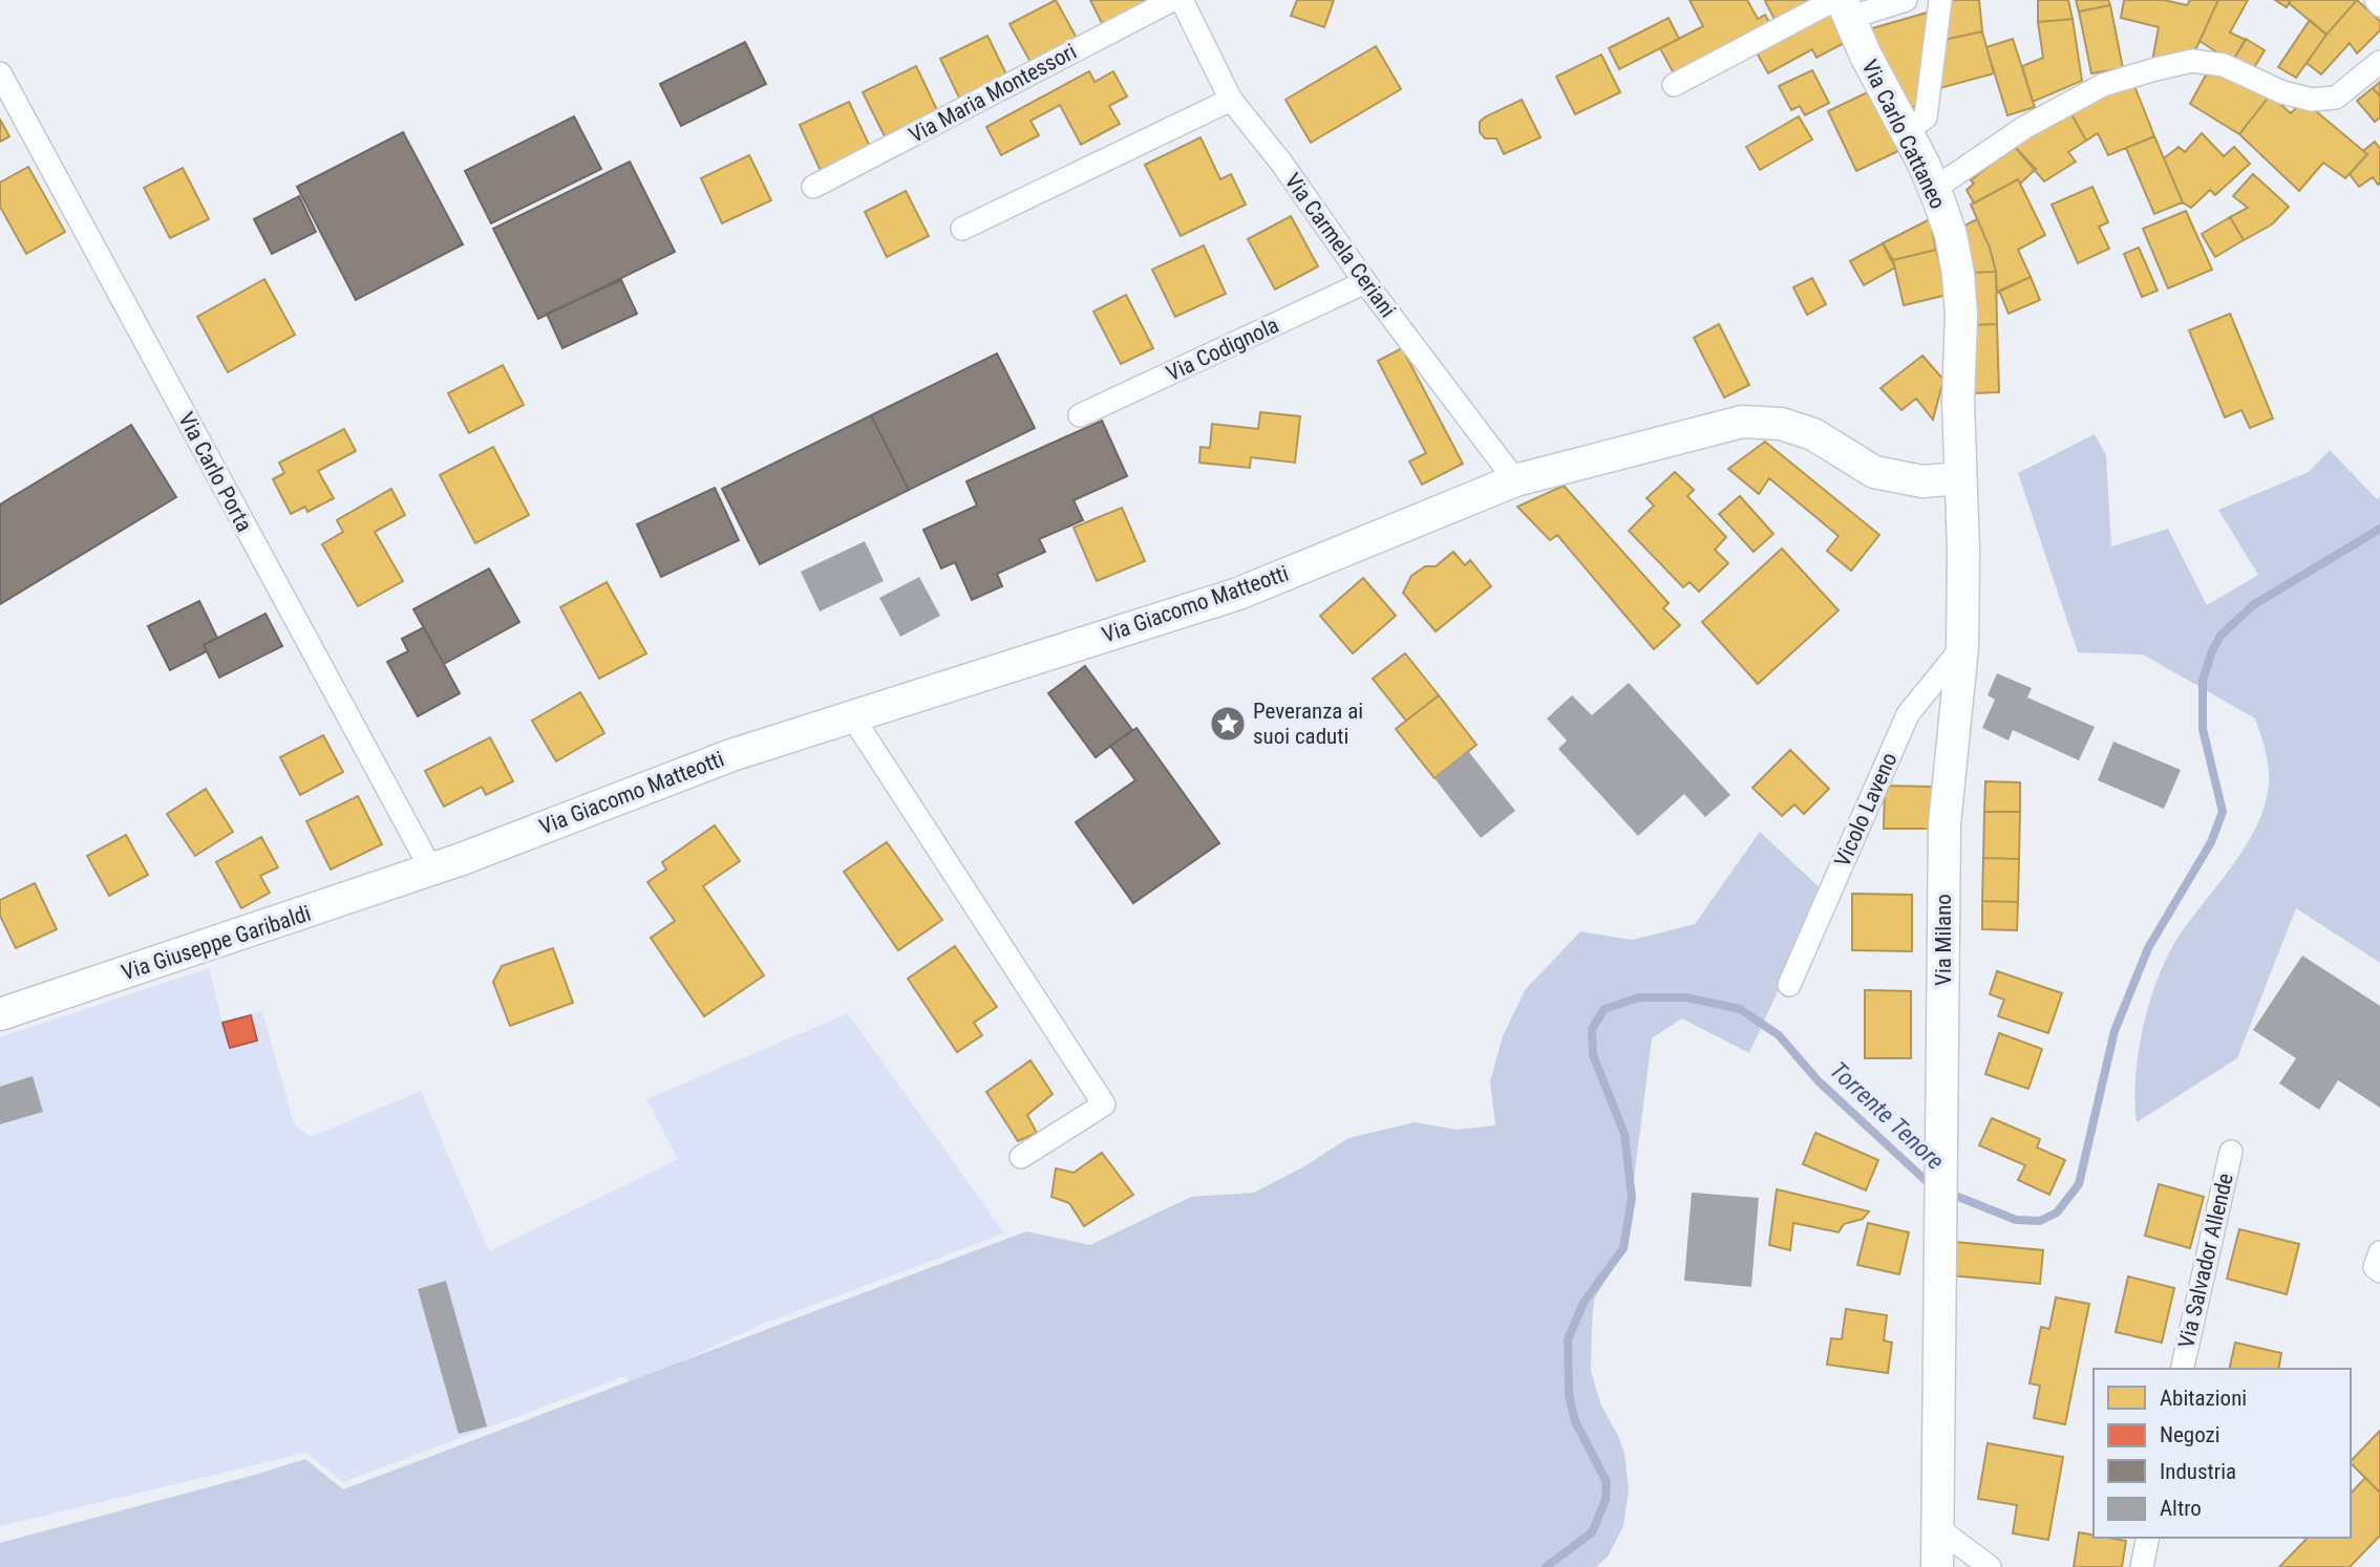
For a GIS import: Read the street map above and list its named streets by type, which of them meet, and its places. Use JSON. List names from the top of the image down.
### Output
{
  "streets": {
    "street": [
      "Via Maria Montessori",
      "Via Carlo Cattaneo",
      "Via Carmela Ceriani",
      "Via Codignola",
      "Via Carlo Porta",
      "Via Giacomo Matteotti",
      "Vicolo Laveno",
      "Via Milano",
      "Via Giuseppe Garibaldi",
      "Via Salvador Allende"
    ]
  },
  "crossings": [
    ["Via Carlo Cattaneo", "Via Milano"],
    ["Via Carmela Ceriani", "Via Codignola"],
    ["Via Carmela Ceriani", "Via Giacomo Matteotti"],
    ["Via Carlo Porta", "Via Giacomo Matteotti"],
    ["Via Carlo Porta", "Via Giuseppe Garibaldi"],
    ["Via Giacomo Matteotti", "Via Milano"],
    ["Via Giacomo Matteotti", "Via Giuseppe Garibaldi"],
    ["Vicolo Laveno", "Via Milano"]
  ],
  "water": ["Torrente Tenore"],
  "places": {
    "place": ["Peveranza ai suoi caduti"]
  },
  "legend": [
    "Abitazioni",
    "Negozi",
    "Industria",
    "Altro"
  ]
}
